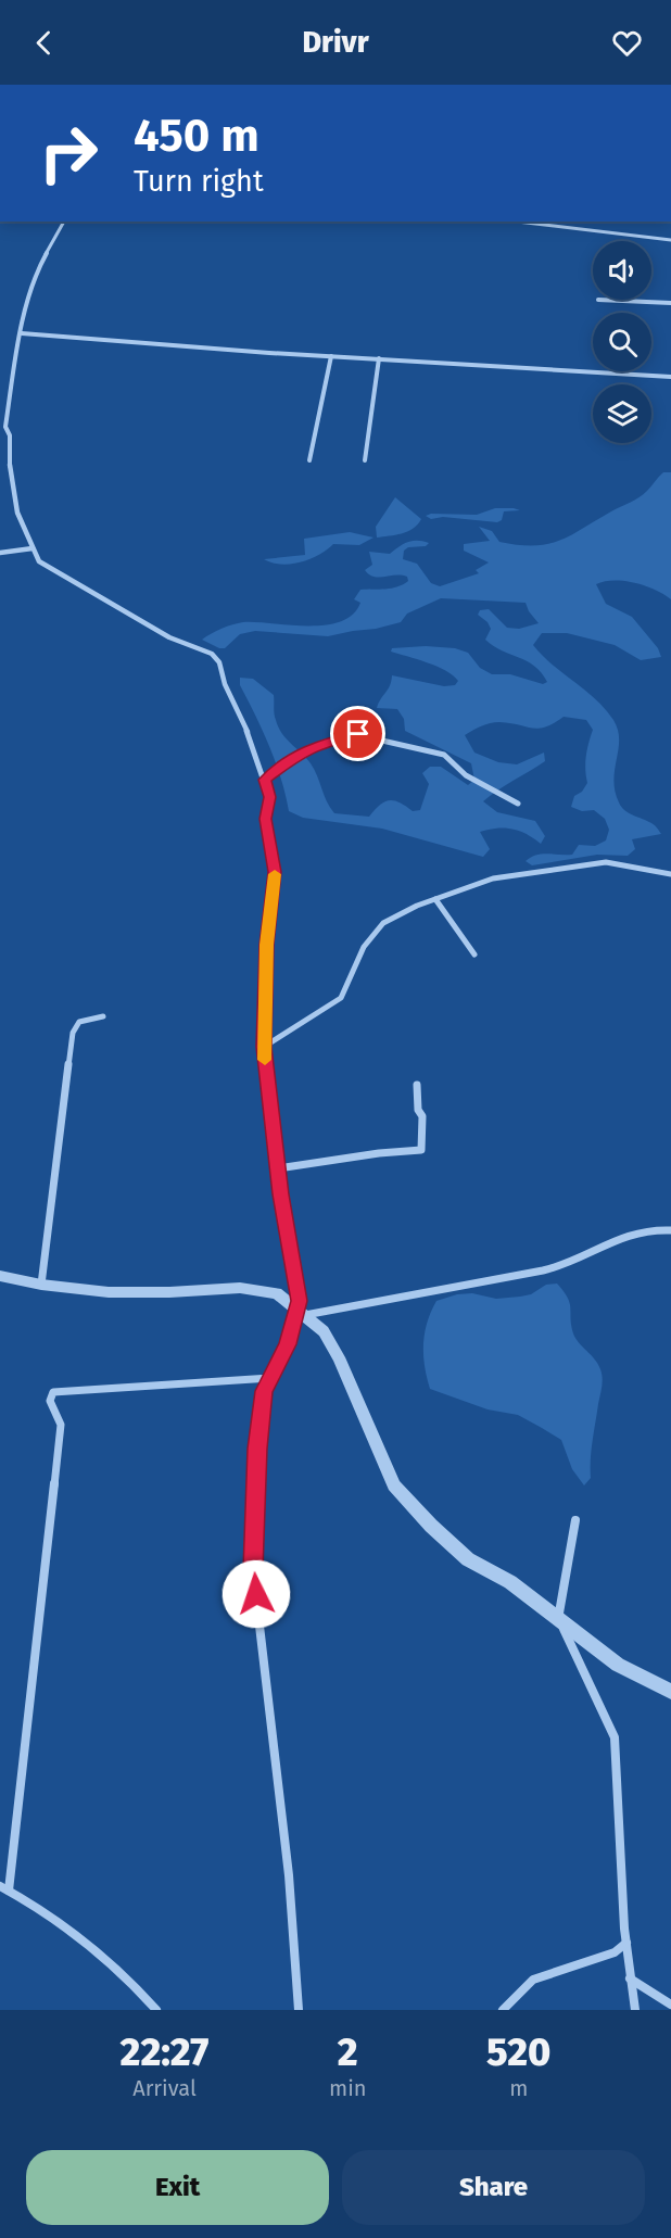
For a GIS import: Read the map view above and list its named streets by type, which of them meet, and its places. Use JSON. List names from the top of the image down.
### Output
{
  "page": {
    "header": "Drivr",
    "turn": ["450 m", "Turn right"],
    "eta": [
      "22:27",
      "Arrival",
      "2",
      "min",
      "520",
      "m"
    ],
    "buttons": ["Exit", "Share"]
  }
}
